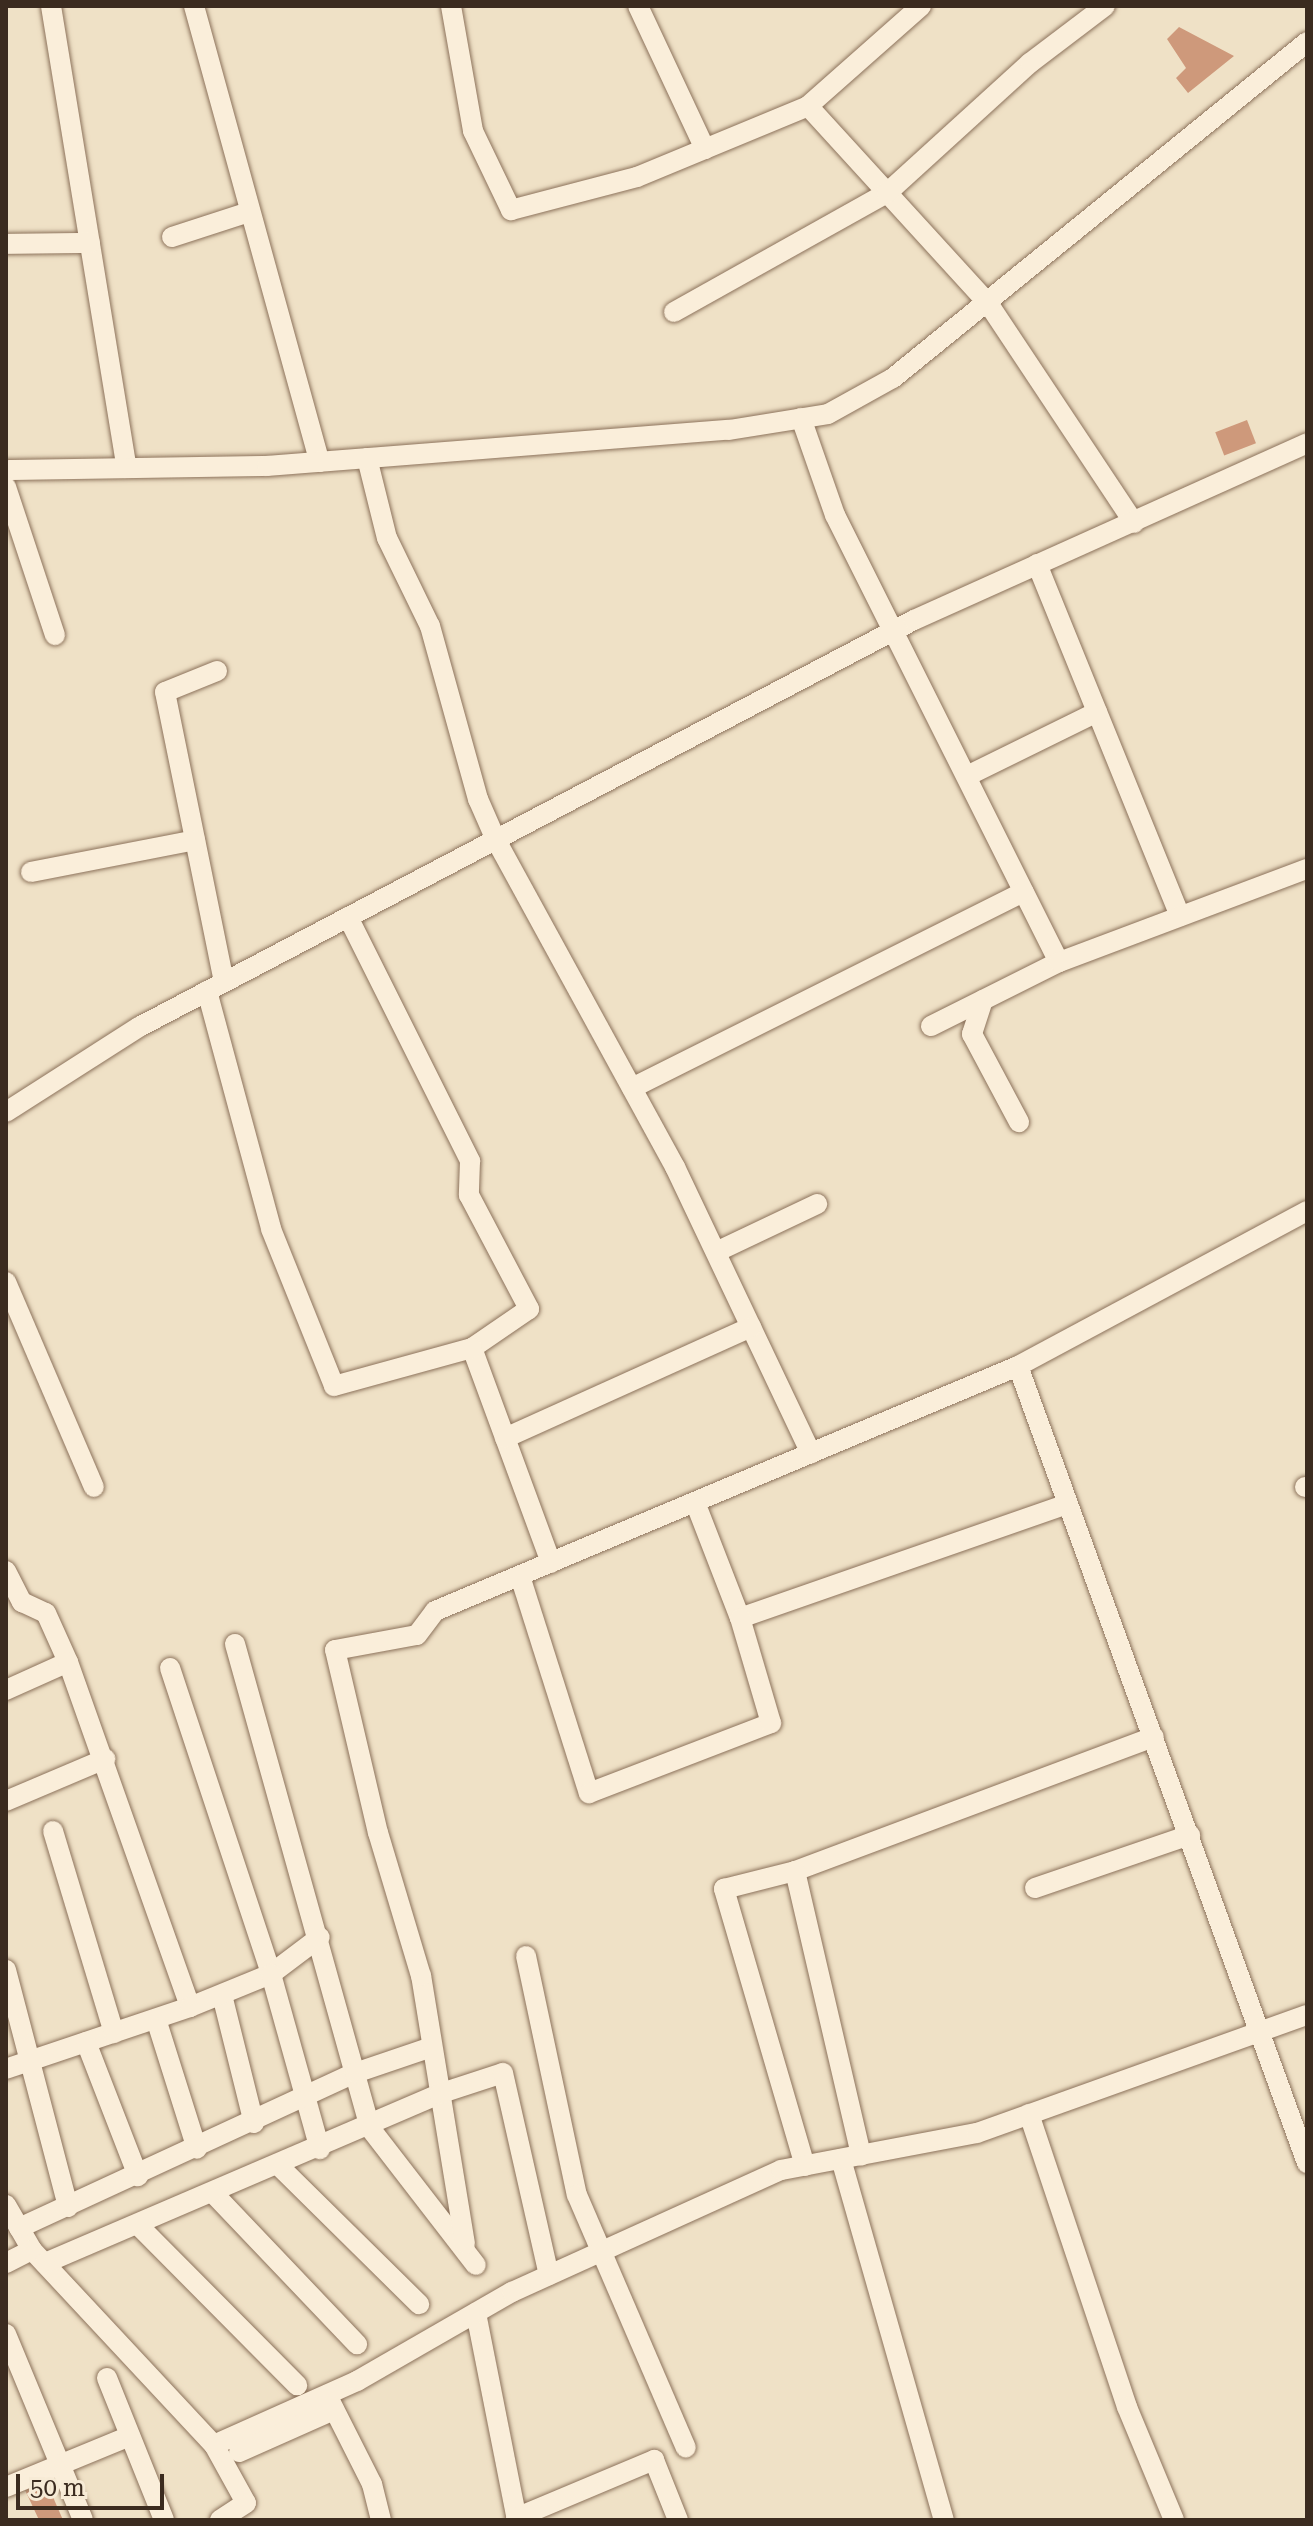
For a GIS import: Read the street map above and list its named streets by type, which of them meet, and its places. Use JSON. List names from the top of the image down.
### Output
{
  "scale_bar": "50 m"
}
